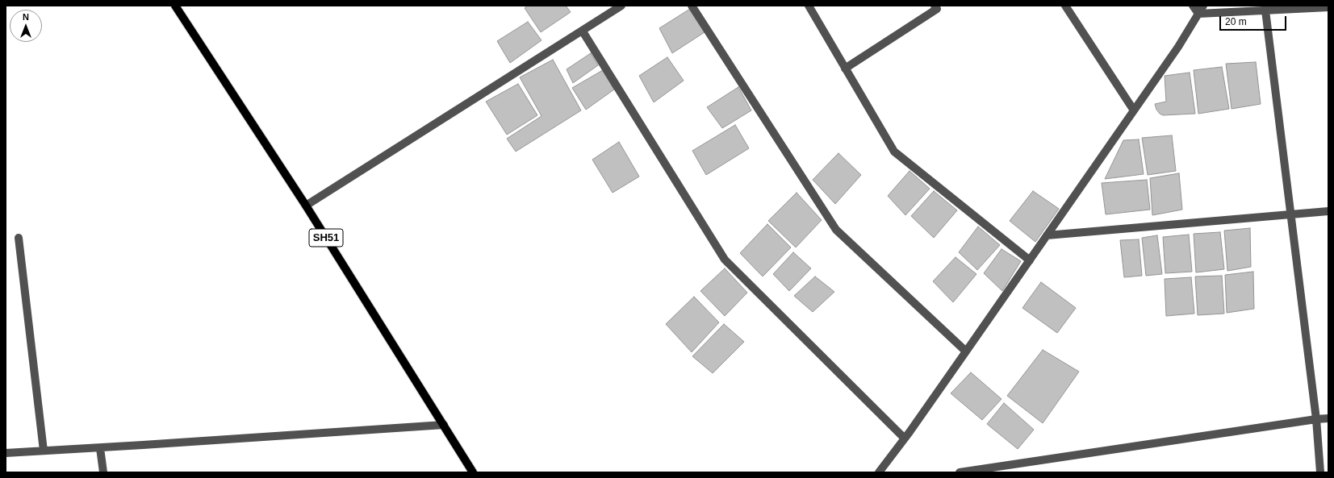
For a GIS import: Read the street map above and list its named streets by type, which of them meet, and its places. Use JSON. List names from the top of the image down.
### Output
{
  "streets": {
    "main road": ["SH51"]
  },
  "scale_bar": "20 m",
  "north": "top"
}
